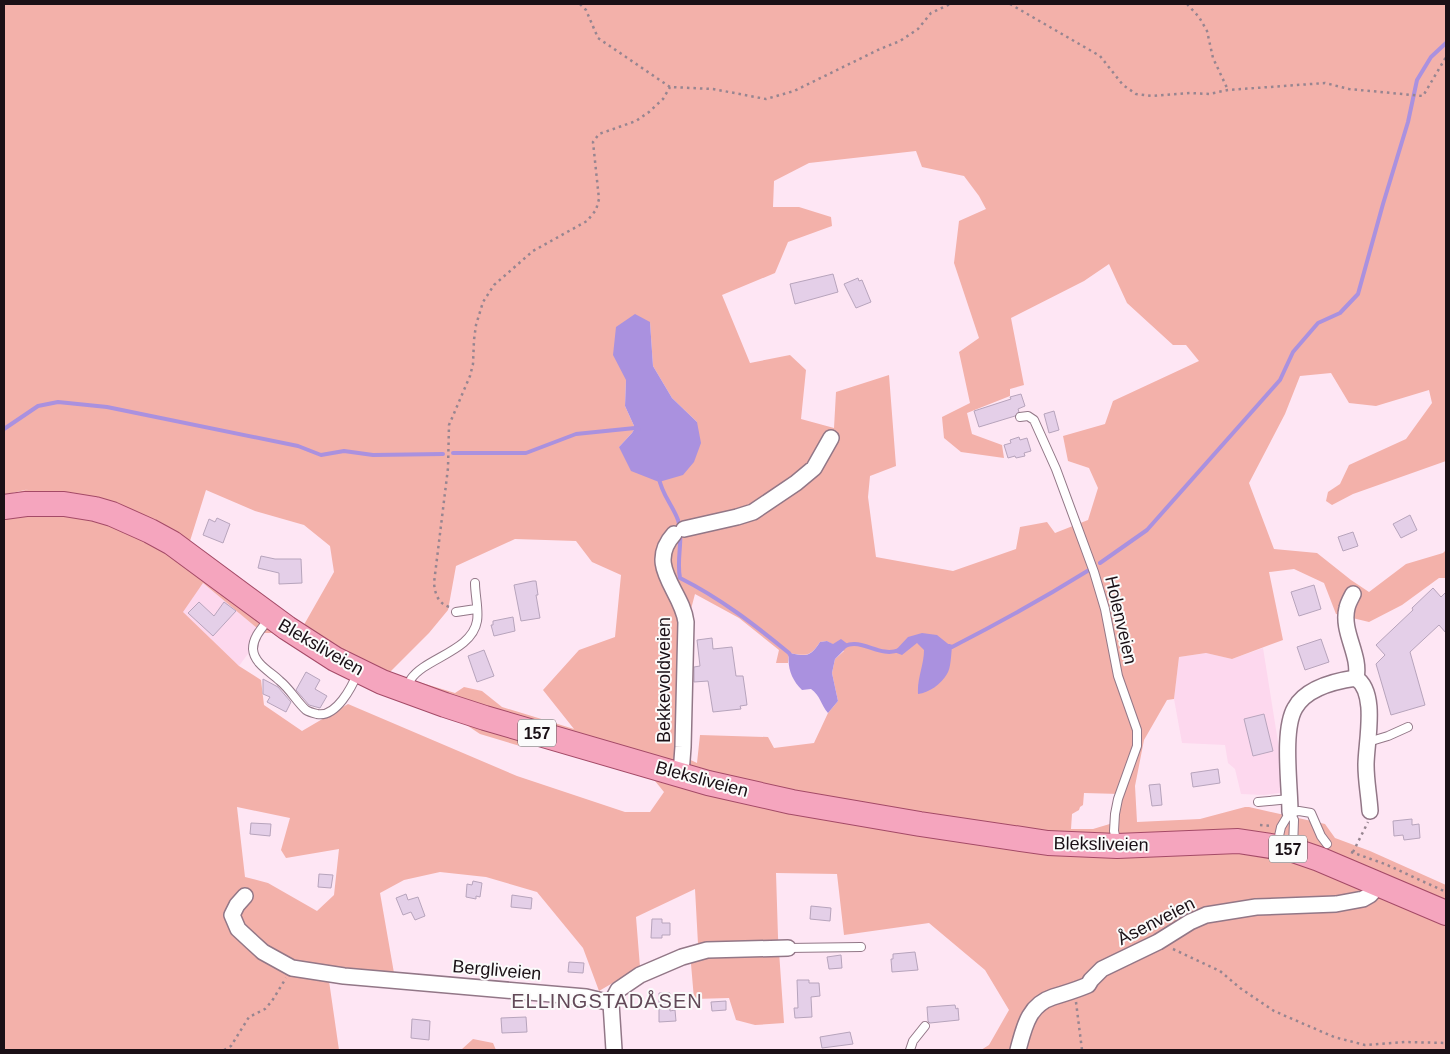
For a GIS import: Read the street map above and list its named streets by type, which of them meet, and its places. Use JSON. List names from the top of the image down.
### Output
{
  "streets": {
    "main road": ["Bleksliveien", "157"],
    "street": ["Bekkevoldveien", "Åsenveien", "Bergliveien"],
    "lane": ["Holenveien"]
  },
  "crossings": [
    ["Holenveien", "Bleksliveien"],
    ["Bleksliveien", "Bekkevoldveien"],
    ["Bleksliveien", "Åsenveien"]
  ],
  "districts": ["ELLINGSTADÅSEN"]
}
